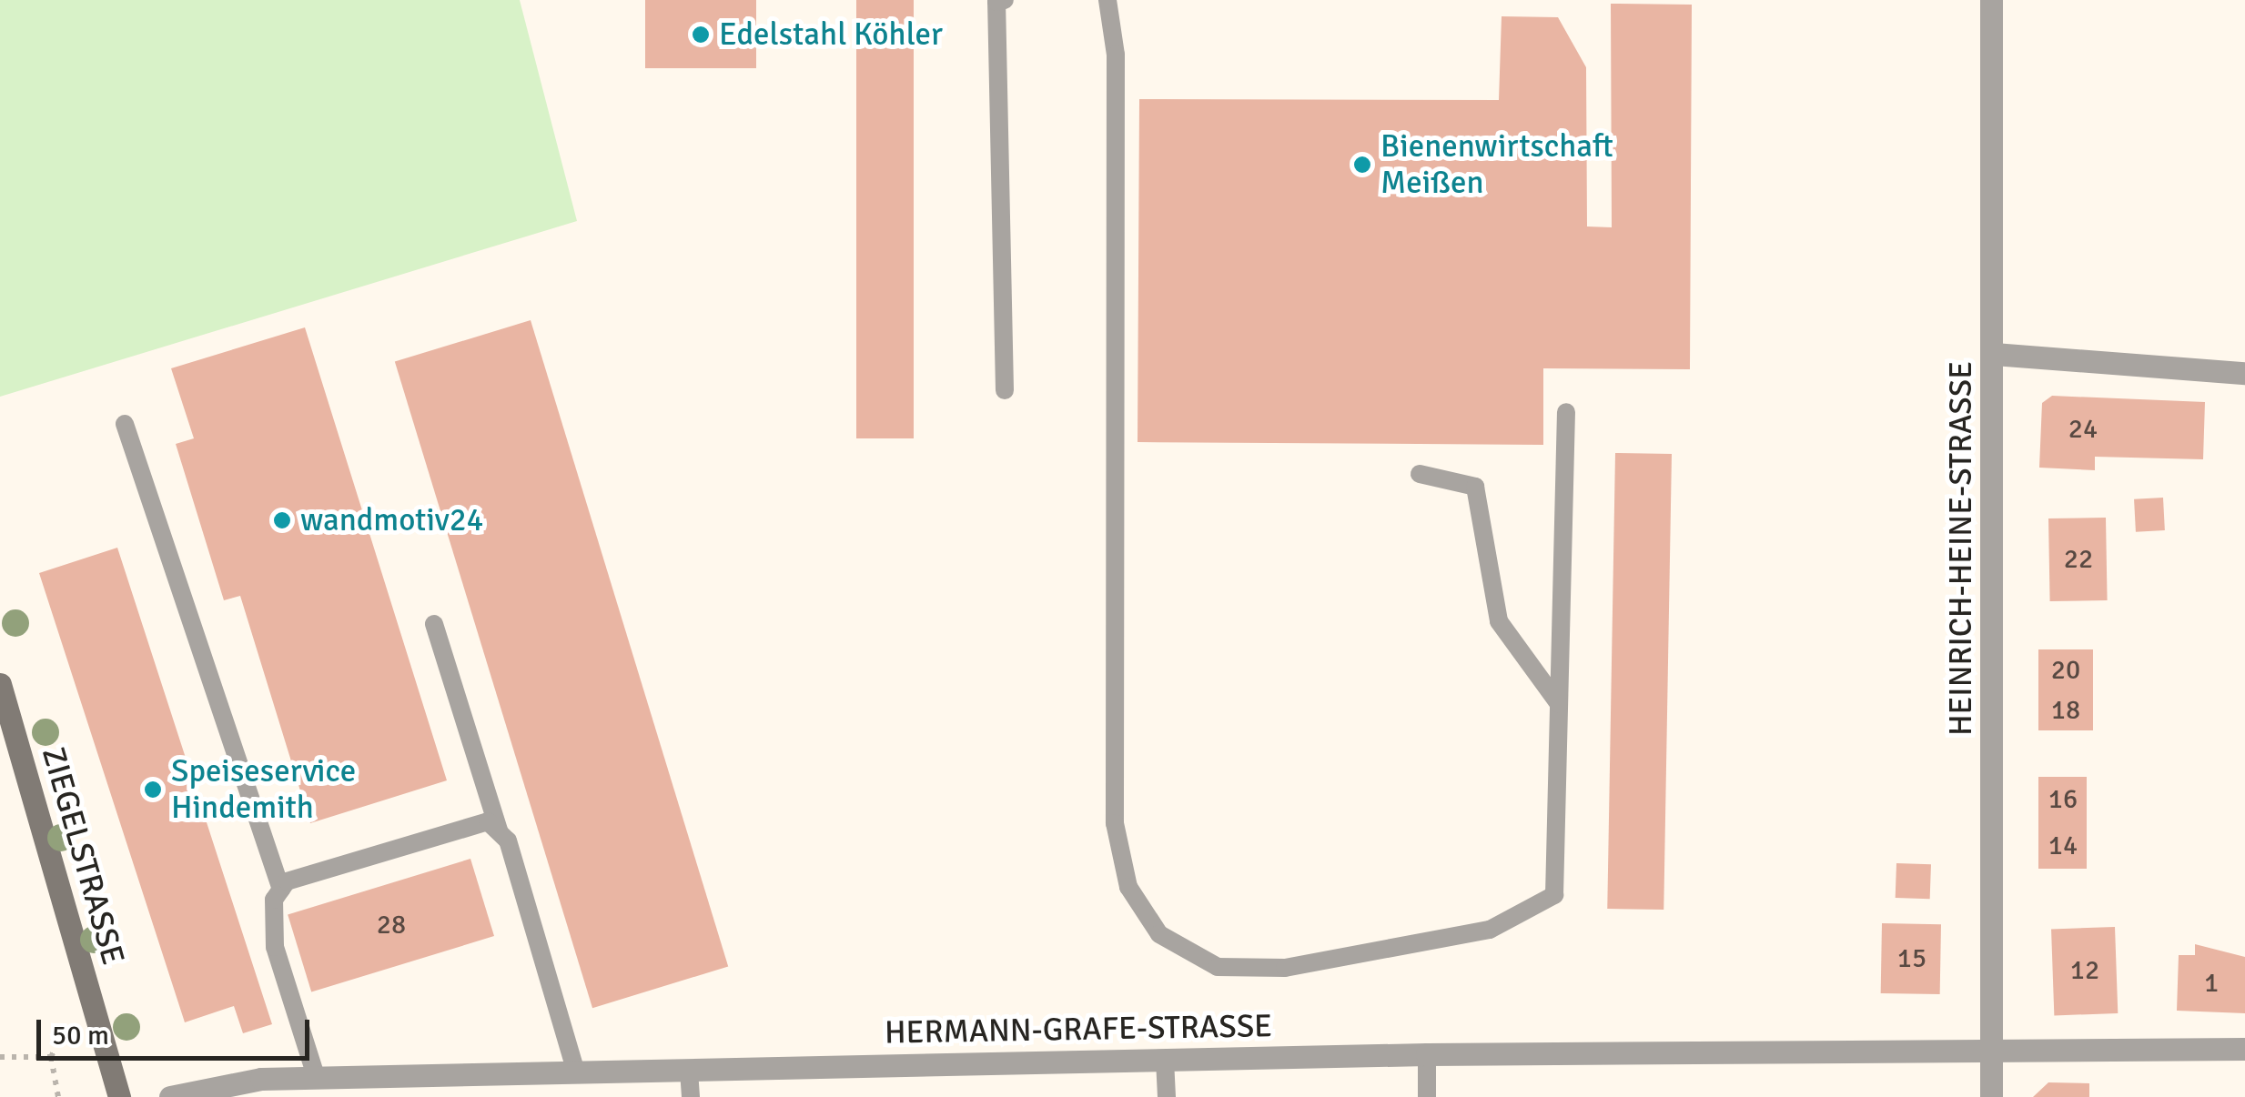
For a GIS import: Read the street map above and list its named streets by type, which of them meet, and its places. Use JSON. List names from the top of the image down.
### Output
{
  "streets": {
    "street": ["HEINRICH-HEINE-STRASSE", "ZIEGELSTRASSE", "HERMANN-GRAFE-STRASSE"]
  },
  "crossings": [
    ["HEINRICH-HEINE-STRASSE", "HERMANN-GRAFE-STRASSE"]
  ],
  "places": [
    "Edelstahl Köhler",
    "Bienenwirtschaft Meißen",
    "wandmotiv24",
    "Speiseservice Hindemith"
  ],
  "house_numbers": [
    "24",
    "22",
    "20",
    "18",
    "16",
    "14",
    "28",
    "15",
    "12",
    "1"
  ],
  "scale_bar": "50 m"
}
